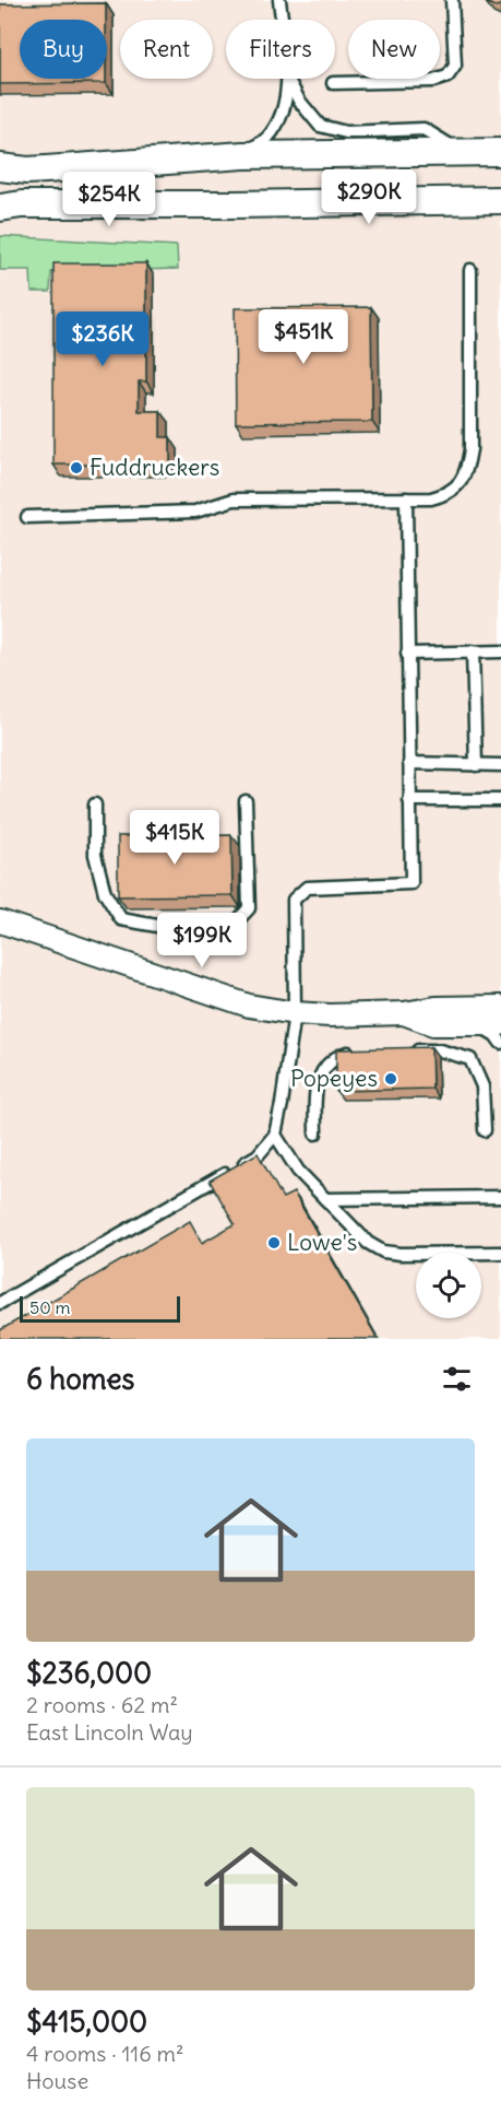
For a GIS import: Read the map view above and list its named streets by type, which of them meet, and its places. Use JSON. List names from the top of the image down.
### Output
{
  "places": ["Fuddruckers", "Popeyes", "Lowe's"],
  "scale_bar": "50 m",
  "page": {
    "chip": [
      "Buy",
      "Rent",
      "Filters",
      "New"
    ],
    "price": [
      "$290K",
      "$254K",
      "$451K",
      "$236K",
      "$415K",
      "$199K"
    ],
    "scale": "50 m",
    "heading": "6 homes",
    "list": [
      {
        "name": "$236,000",
        "note": "2 rooms · 62 m² · East Lincoln Way"
      },
      {
        "name": "$415,000",
        "note": "4 rooms · 116 m² · House"
      }
    ]
  }
}
